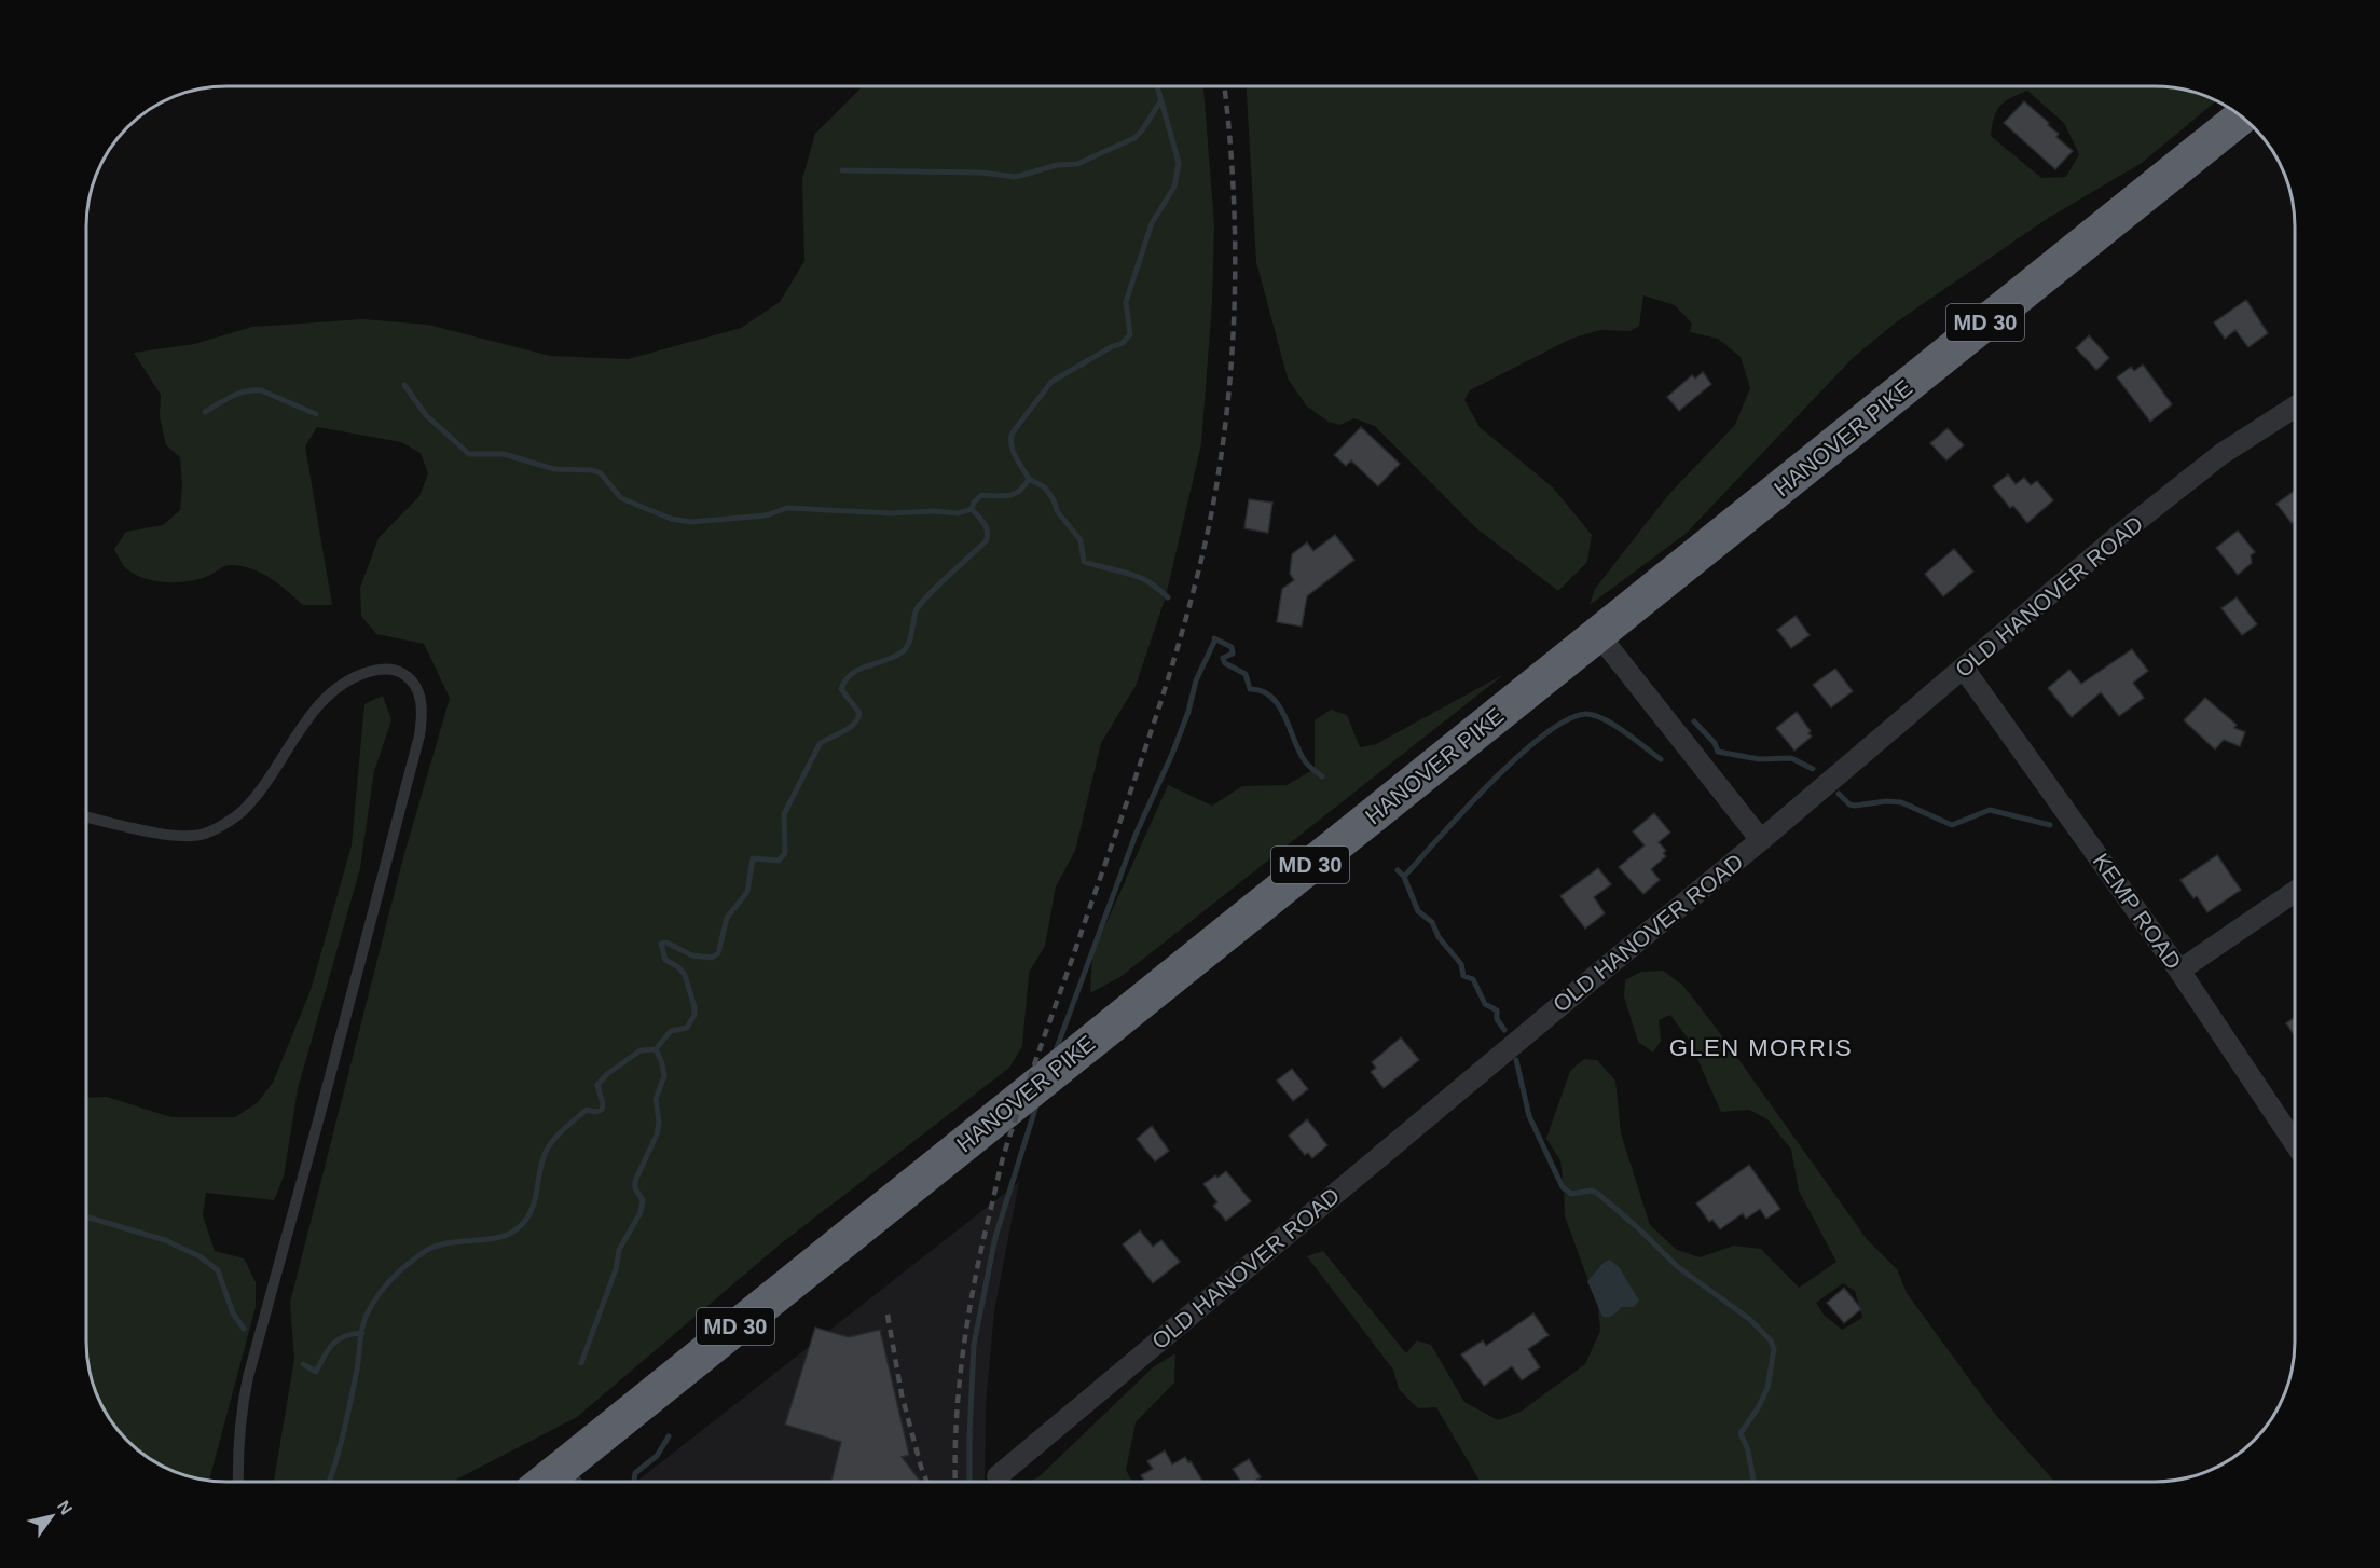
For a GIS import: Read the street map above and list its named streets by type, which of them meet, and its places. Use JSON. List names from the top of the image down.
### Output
{
  "streets": {
    "highway": ["MD 30", "HANOVER PIKE"],
    "street": ["OLD HANOVER ROAD", "KEMP ROAD"]
  },
  "crossings": [
    ["OLD HANOVER ROAD", "KEMP ROAD"]
  ],
  "districts": ["GLEN MORRIS"],
  "north": "top right"
}
